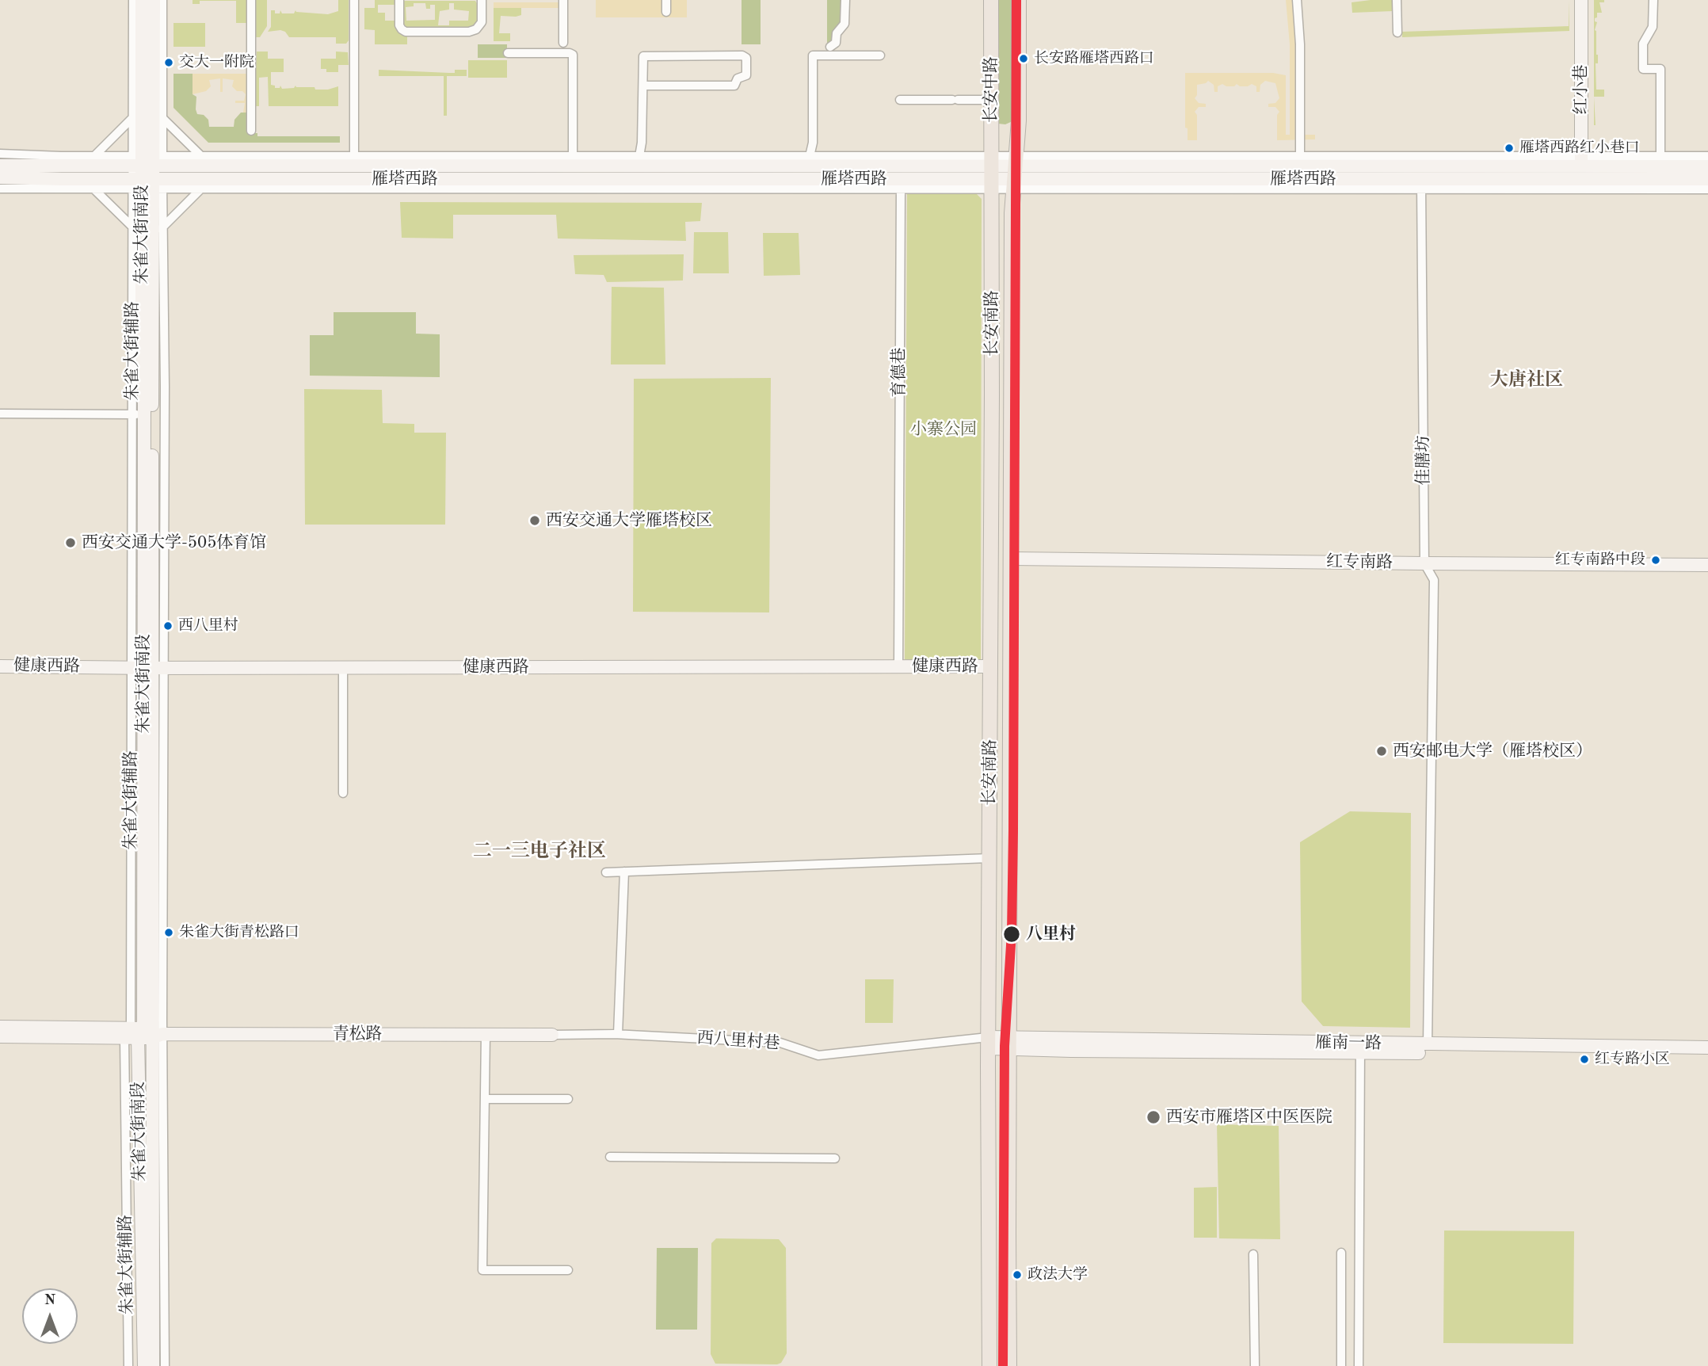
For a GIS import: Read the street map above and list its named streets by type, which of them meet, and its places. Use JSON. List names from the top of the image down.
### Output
{
  "streets": {
    "main road": [
      "长安中路",
      "红小巷",
      "雁塔西路",
      "朱雀大街南段",
      "长安南路",
      "红专南路",
      "健康西路",
      "青松路",
      "雁南一路"
    ],
    "street": [
      "朱雀大街辅路",
      "育德巷",
      "佳膳坊",
      "西八里村巷"
    ]
  },
  "crossings": [
    ["长安中路", "雁塔西路"],
    ["长安中路", "长安南路"],
    ["红小巷", "雁塔西路"],
    ["雁塔西路", "朱雀大街南段"],
    ["雁塔西路", "长安南路"],
    ["雁塔西路", "育德巷"],
    ["雁塔西路", "佳膳坊"],
    ["朱雀大街南段", "朱雀大街辅路"],
    ["朱雀大街南段", "健康西路"],
    ["朱雀大街南段", "青松路"],
    ["长安南路", "红专南路"],
    ["长安南路", "健康西路"],
    ["长安南路", "西八里村巷"],
    ["长安南路", "雁南一路"],
    ["朱雀大街辅路", "健康西路"],
    ["朱雀大街辅路", "青松路"],
    ["育德巷", "健康西路"],
    ["佳膳坊", "红专南路"],
    ["佳膳坊", "雁南一路"],
    ["青松路", "西八里村巷"],
    ["西八里村巷", "雁南一路"]
  ],
  "districts": ["大唐社区", "二一三电子社区"],
  "parks": ["小寨公园"],
  "places": [
    "长安路雁塔西路口",
    "交大一附院",
    "雁塔西路红小巷口",
    "西安交通大学雁塔校区",
    "西安交通大学-505体育馆",
    "红专南路中段",
    "西八里村",
    "西安邮电大学（雁塔校区）",
    "朱雀大街青松路口",
    "八里村",
    "红专路小区",
    "西安市雁塔区中医医院",
    "政法大学"
  ],
  "north": "top"
}
